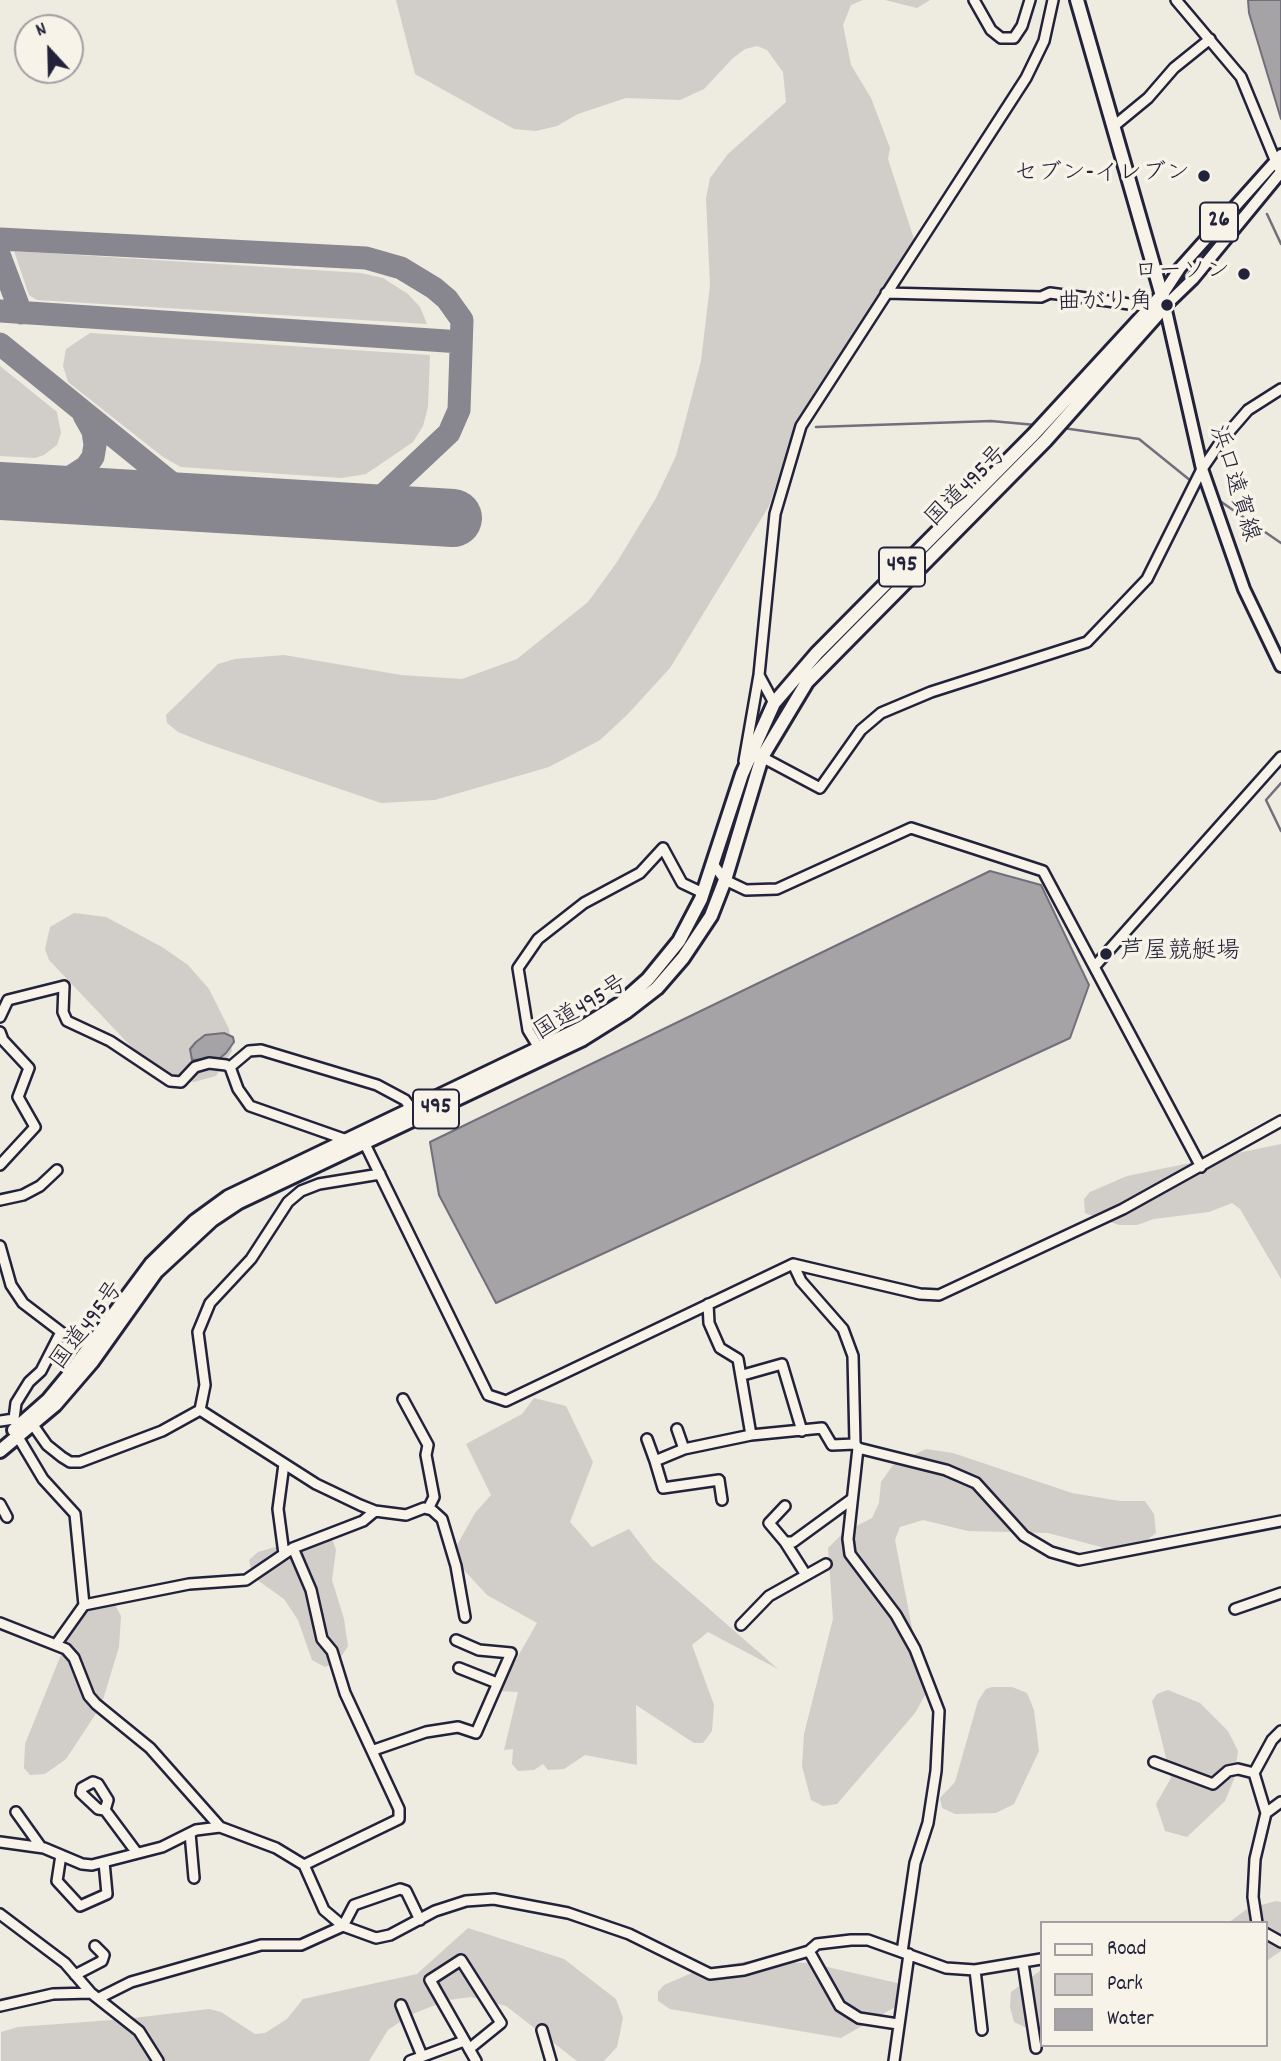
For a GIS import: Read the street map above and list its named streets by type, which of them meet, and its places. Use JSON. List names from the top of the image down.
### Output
{
  "streets": {
    "highway": ["国道495号", "495"],
    "main road": ["26", "浜口遠賀線"]
  },
  "crossings": [
    ["26", "浜口遠賀線"],
    ["26", "国道495号"],
    ["浜口遠賀線", "国道495号"]
  ],
  "places": [
    "セブン-イレブン",
    "ローソン",
    "曲がり角",
    "芦屋競艇場"
  ],
  "legend": ["Road", "Park", "Water"],
  "north": "top"
}
